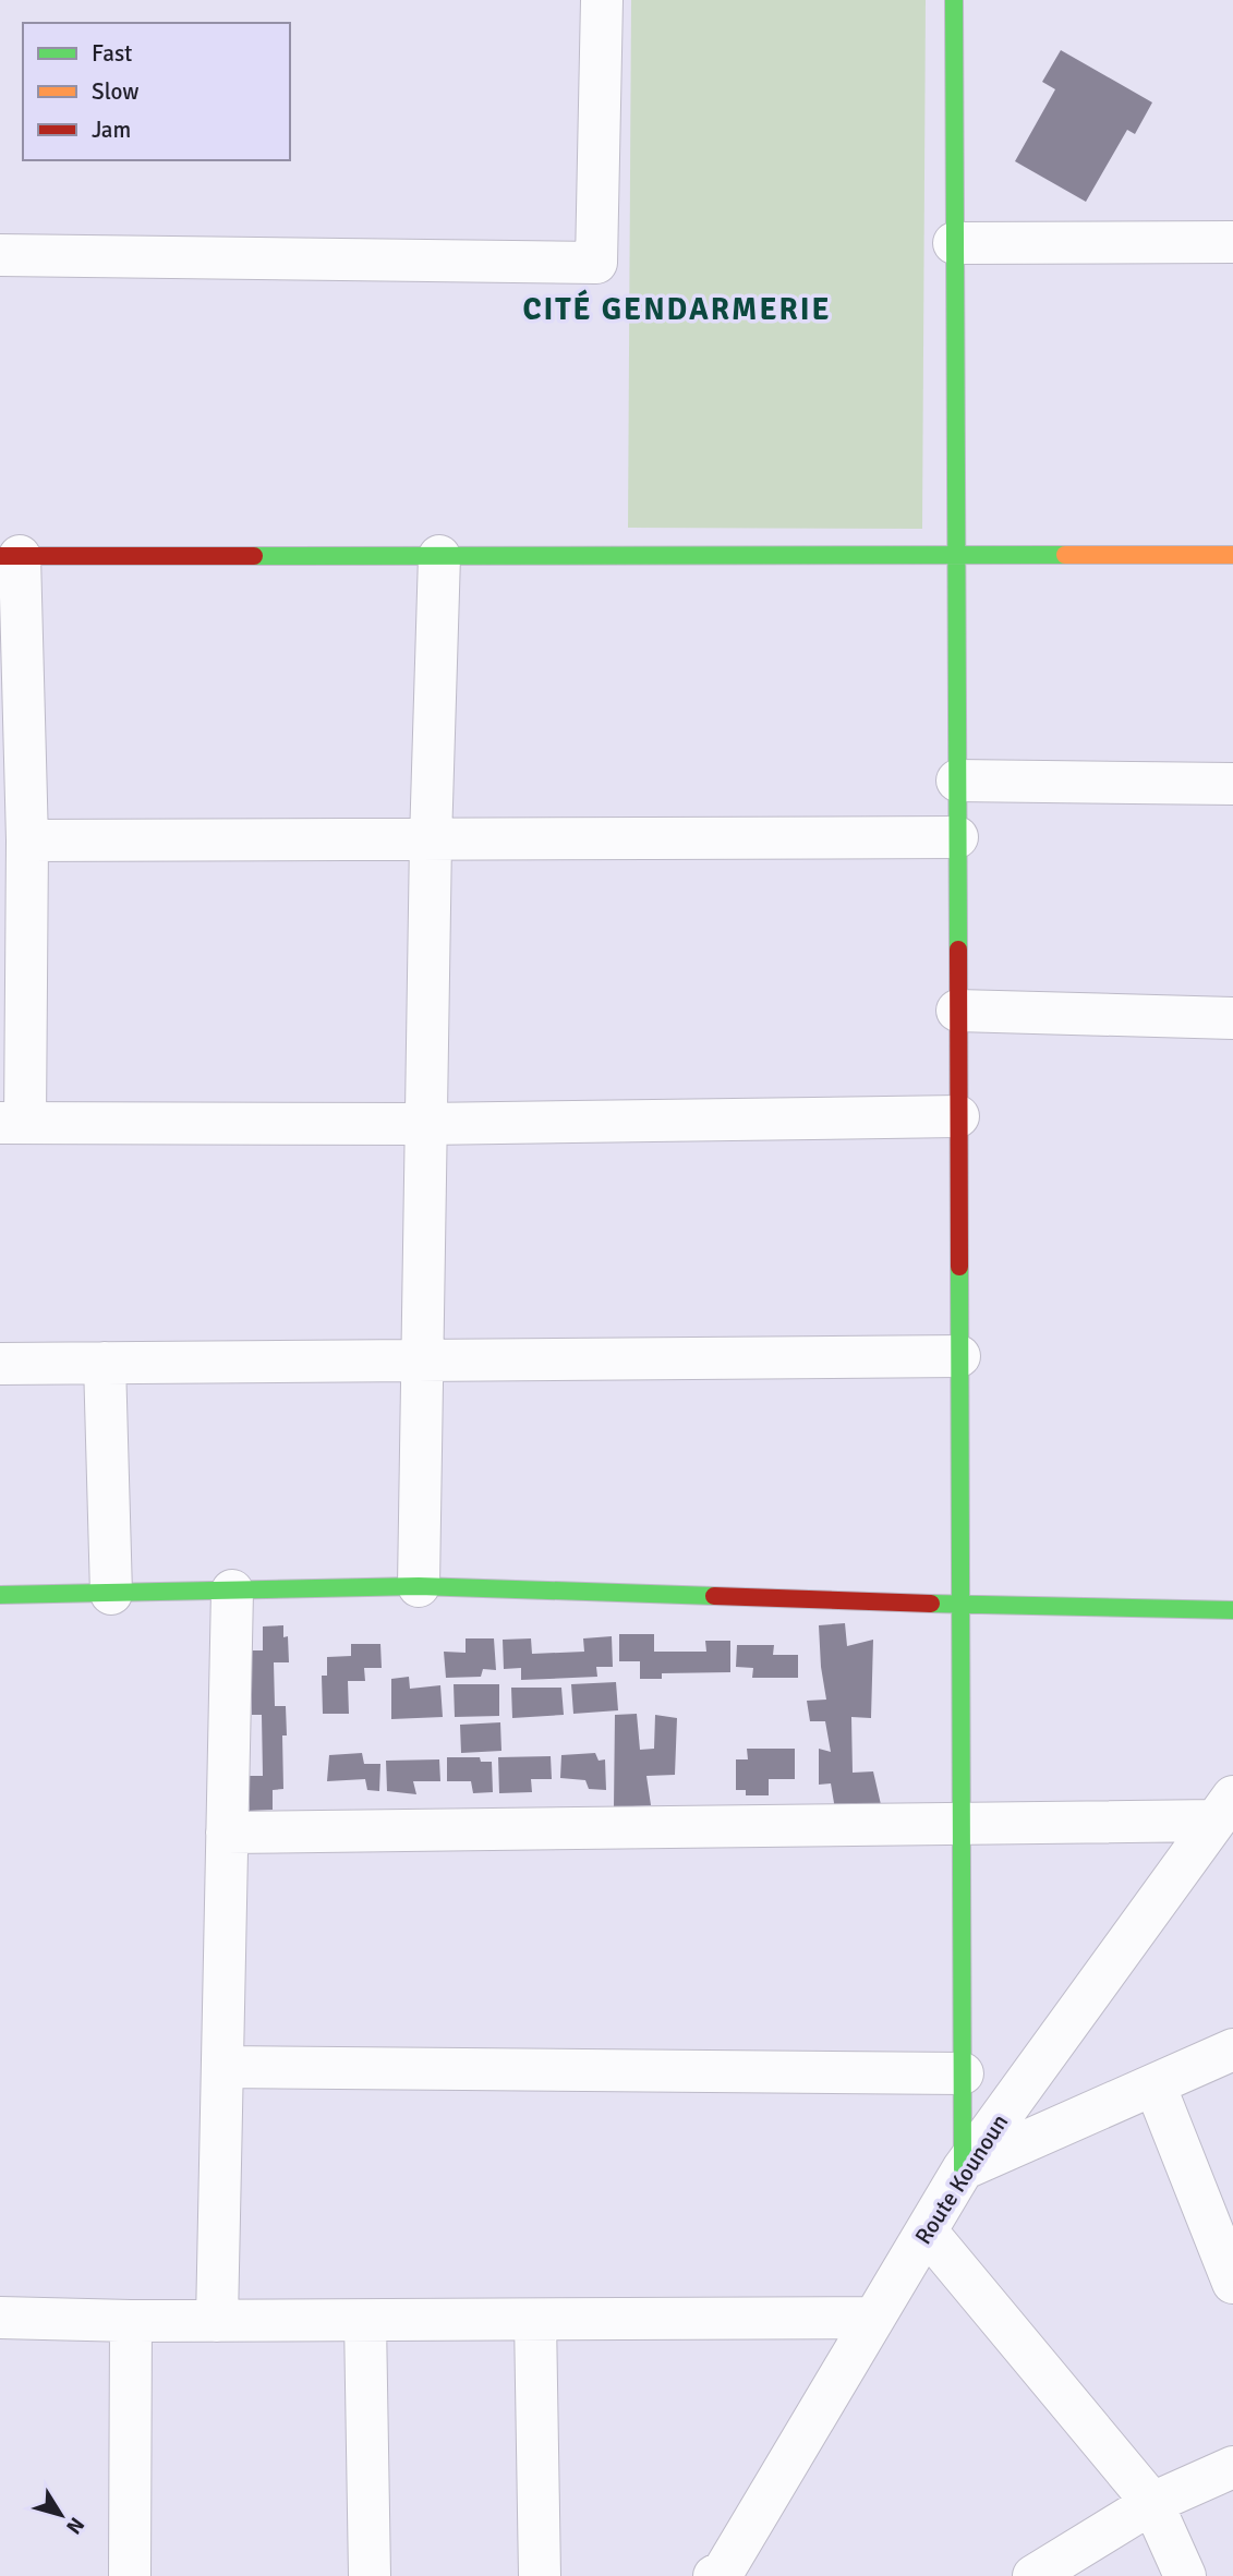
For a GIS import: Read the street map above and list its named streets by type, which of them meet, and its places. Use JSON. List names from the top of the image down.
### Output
{
  "streets": {
    "street": ["Route Kounoun"]
  },
  "districts": ["CITÉ GENDARMERIE"],
  "legend": ["Fast", "Slow", "Jam"],
  "north": "bottom right"
}
